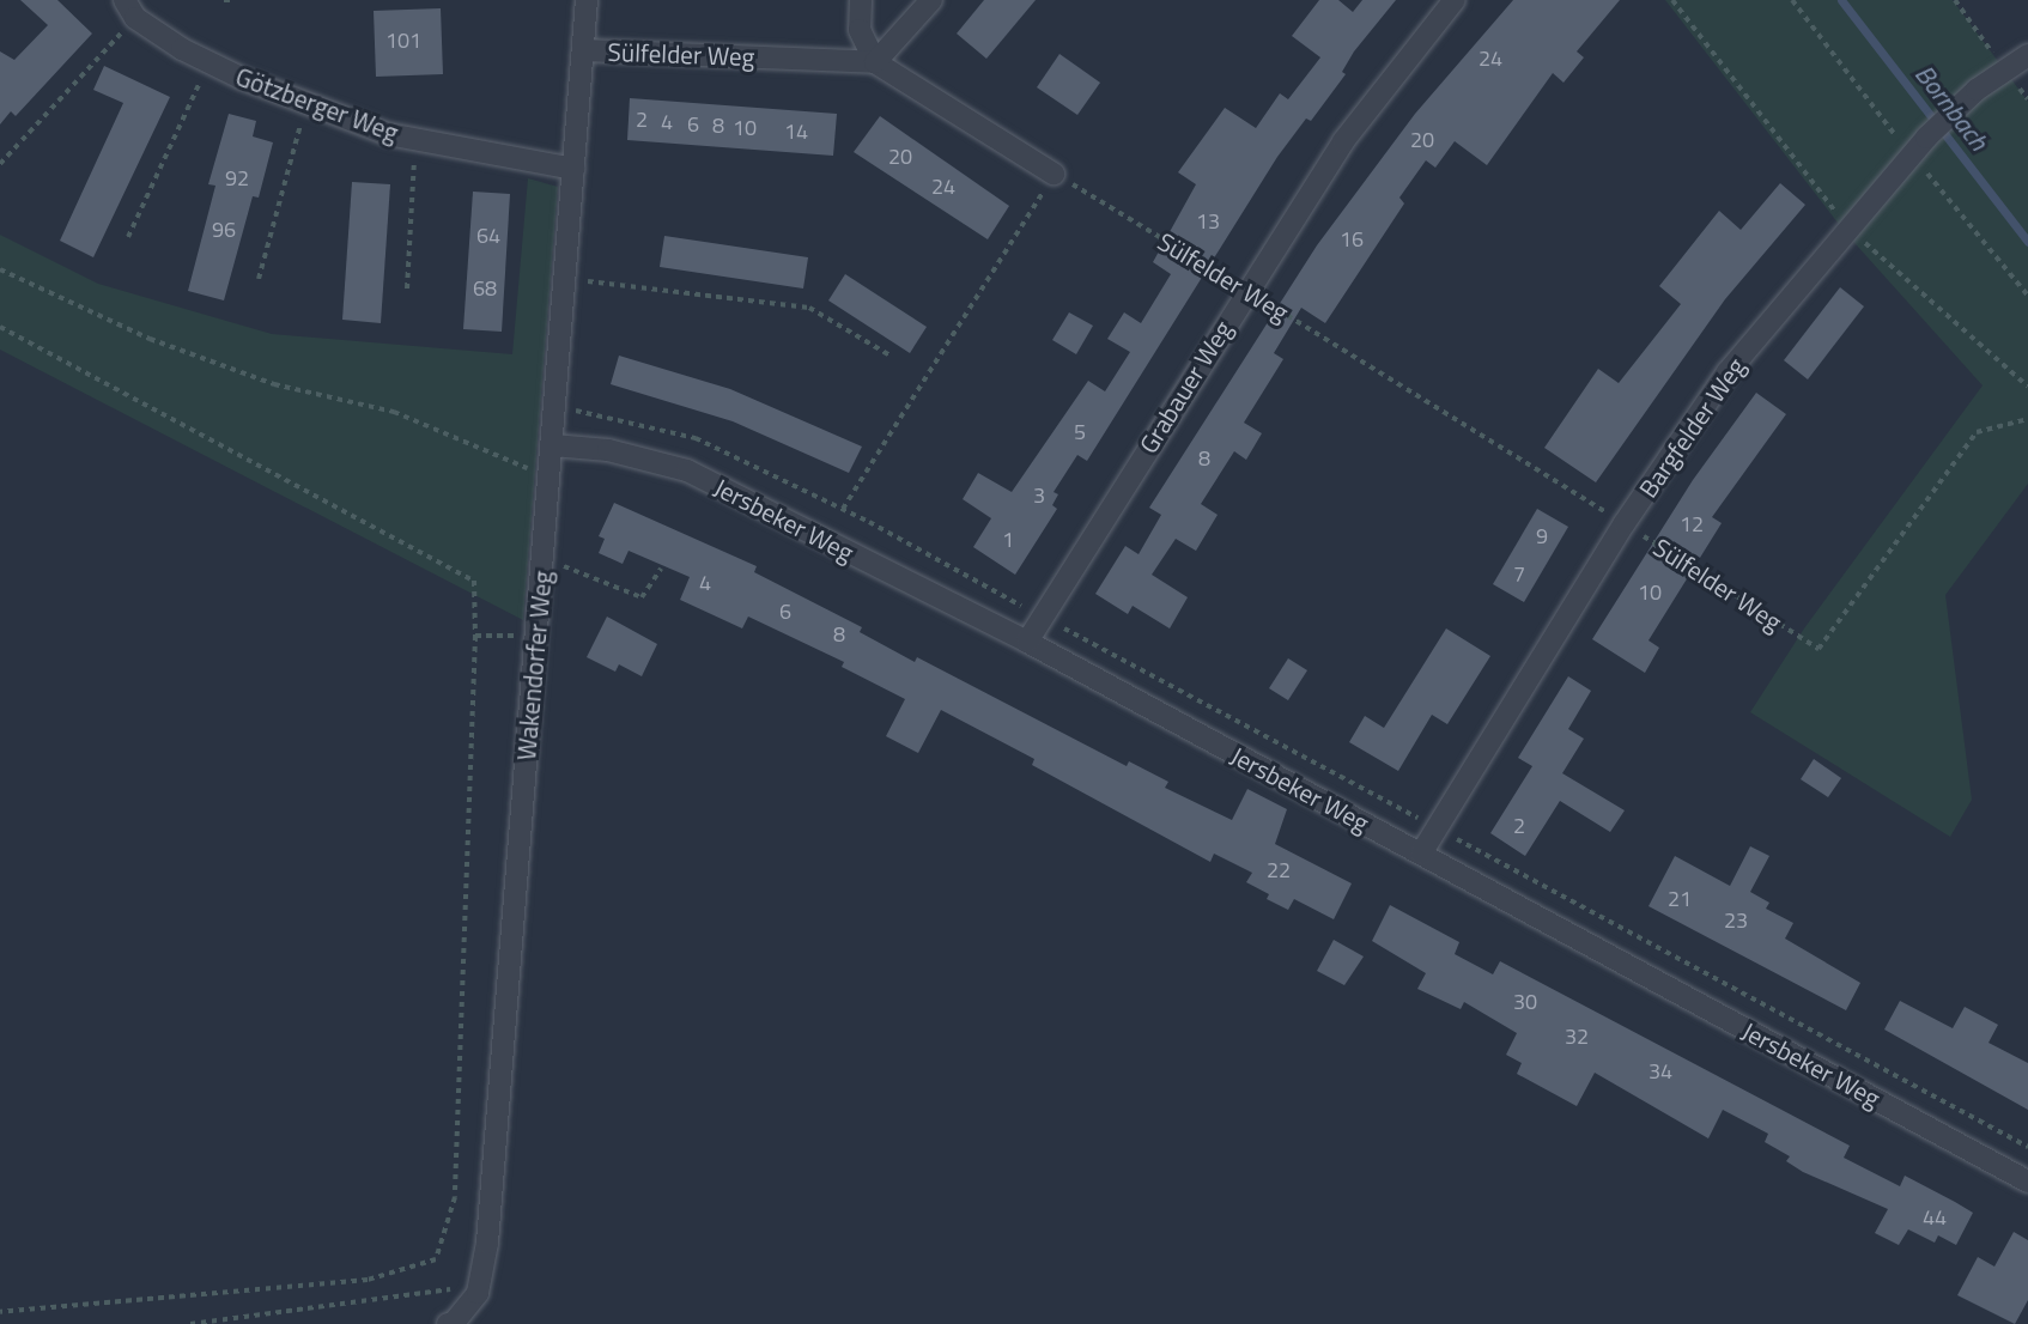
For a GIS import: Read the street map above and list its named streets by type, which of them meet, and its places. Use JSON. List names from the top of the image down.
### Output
{
  "streets": {
    "street": [
      "Sülfelder Weg",
      "Götzberger Weg",
      "Grabauer Weg",
      "Bargfelder Weg",
      "Jersbeker Weg",
      "Wakendorfer Weg"
    ]
  },
  "crossings": [
    ["Sülfelder Weg", "Grabauer Weg"],
    ["Sülfelder Weg", "Bargfelder Weg"],
    ["Sülfelder Weg", "Wakendorfer Weg"],
    ["Götzberger Weg", "Wakendorfer Weg"],
    ["Grabauer Weg", "Jersbeker Weg"],
    ["Bargfelder Weg", "Jersbeker Weg"],
    ["Jersbeker Weg", "Wakendorfer Weg"]
  ],
  "water": ["Bornbach"],
  "house_numbers": [
    "101",
    "24",
    "2",
    "4",
    "6",
    "8",
    "10",
    "14",
    "20",
    "20",
    "92",
    "24",
    "13",
    "96",
    "64",
    "16",
    "68",
    "5",
    "8",
    "3",
    "12",
    "9",
    "1",
    "7",
    "4",
    "10",
    "6",
    "8",
    "2",
    "22",
    "21",
    "23",
    "30",
    "32",
    "34",
    "44"
  ]
}
